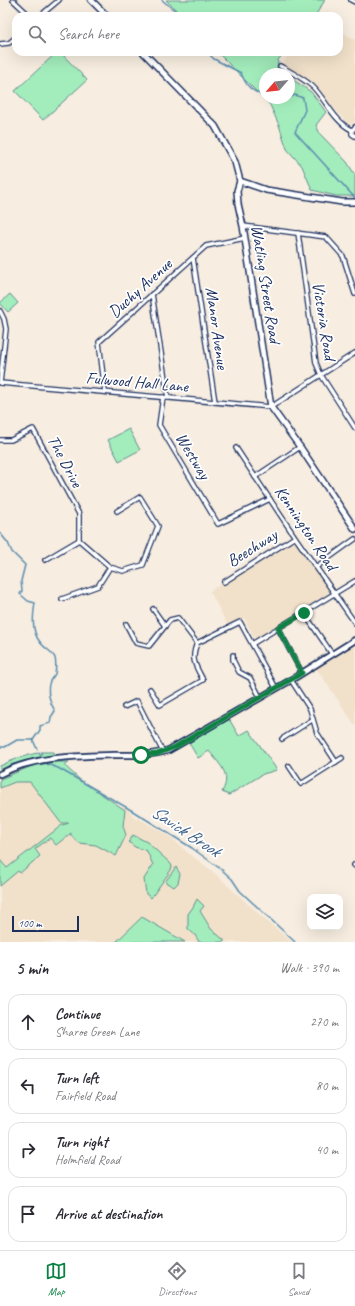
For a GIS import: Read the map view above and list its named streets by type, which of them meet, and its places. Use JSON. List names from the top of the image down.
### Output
{
  "streets": {
    "main road": ["Watling Street Road"],
    "street": [
      "Duchy Avenue",
      "Victoria Road",
      "Manor Avenue",
      "Fulwood Hall Lane",
      "Westway",
      "The Drive",
      "Kennington Road",
      "Beechway"
    ]
  },
  "crossings": [
    ["Watling Street Road", "Duchy Avenue"],
    ["Watling Street Road", "Fulwood Hall Lane"],
    ["Duchy Avenue", "Manor Avenue"],
    ["Duchy Avenue", "Fulwood Hall Lane"],
    ["Duchy Avenue", "Westway"],
    ["Manor Avenue", "Fulwood Hall Lane"],
    ["Fulwood Hall Lane", "Westway"],
    ["Westway", "Kennington Road"],
    ["Kennington Road", "Beechway"]
  ],
  "water": ["Savick Brook"],
  "scale_bar": "100 m",
  "north": "bottom left",
  "page": {
    "search": "Search here",
    "scale": "100 m",
    "heading": ["5 min", "Walk · 390 m"],
    "list": [
      ["Continue", "Sharoe Green Lane", "270 m"],
      ["Turn left", "Fairfield Road", "80 m"],
      ["Turn right", "Holmfield Road", "40 m"],
      "Arrive at destination"
    ],
    "nav": ["Map", "Directions", "Saved"]
  }
}
